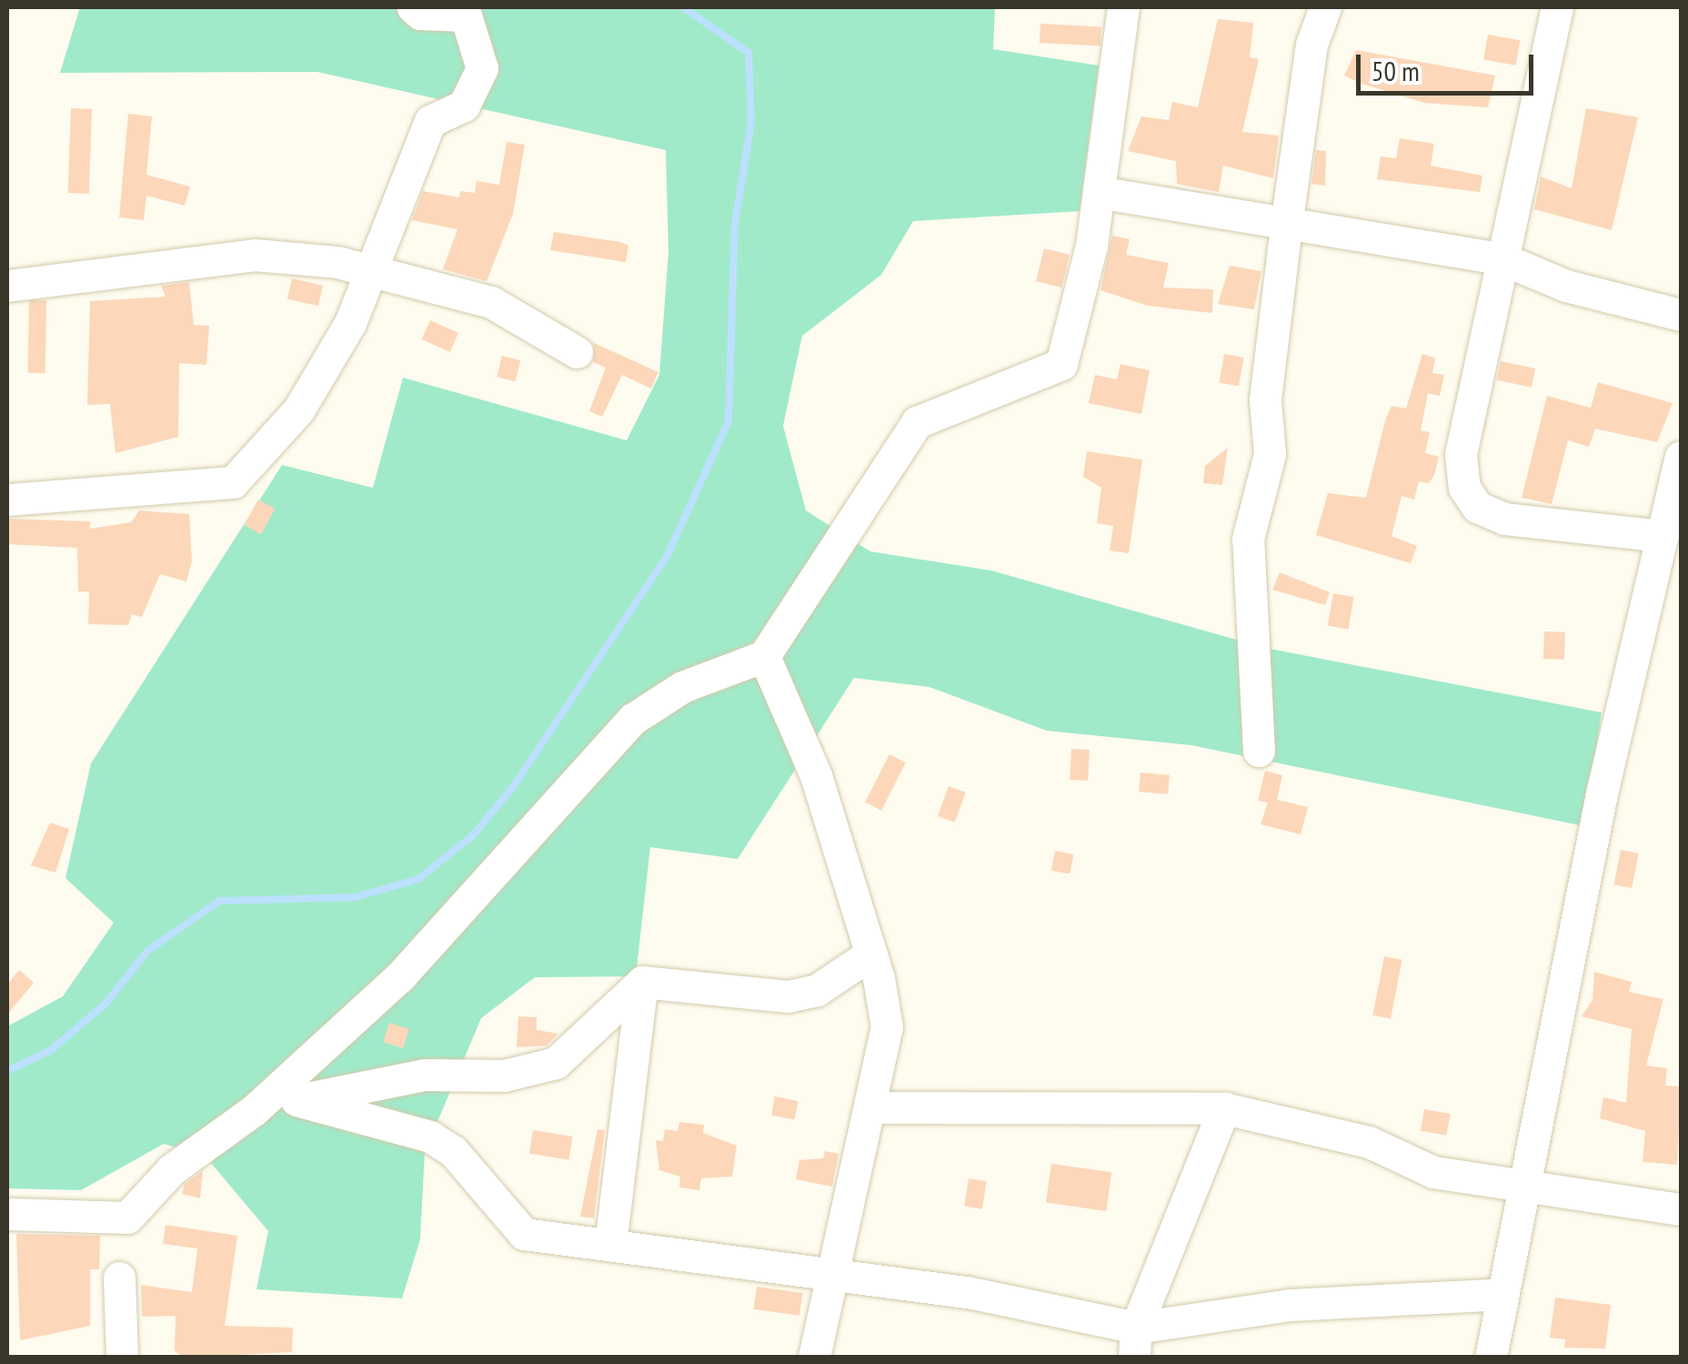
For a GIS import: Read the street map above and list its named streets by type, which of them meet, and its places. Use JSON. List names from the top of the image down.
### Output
{
  "scale_bar": "50 m"
}
